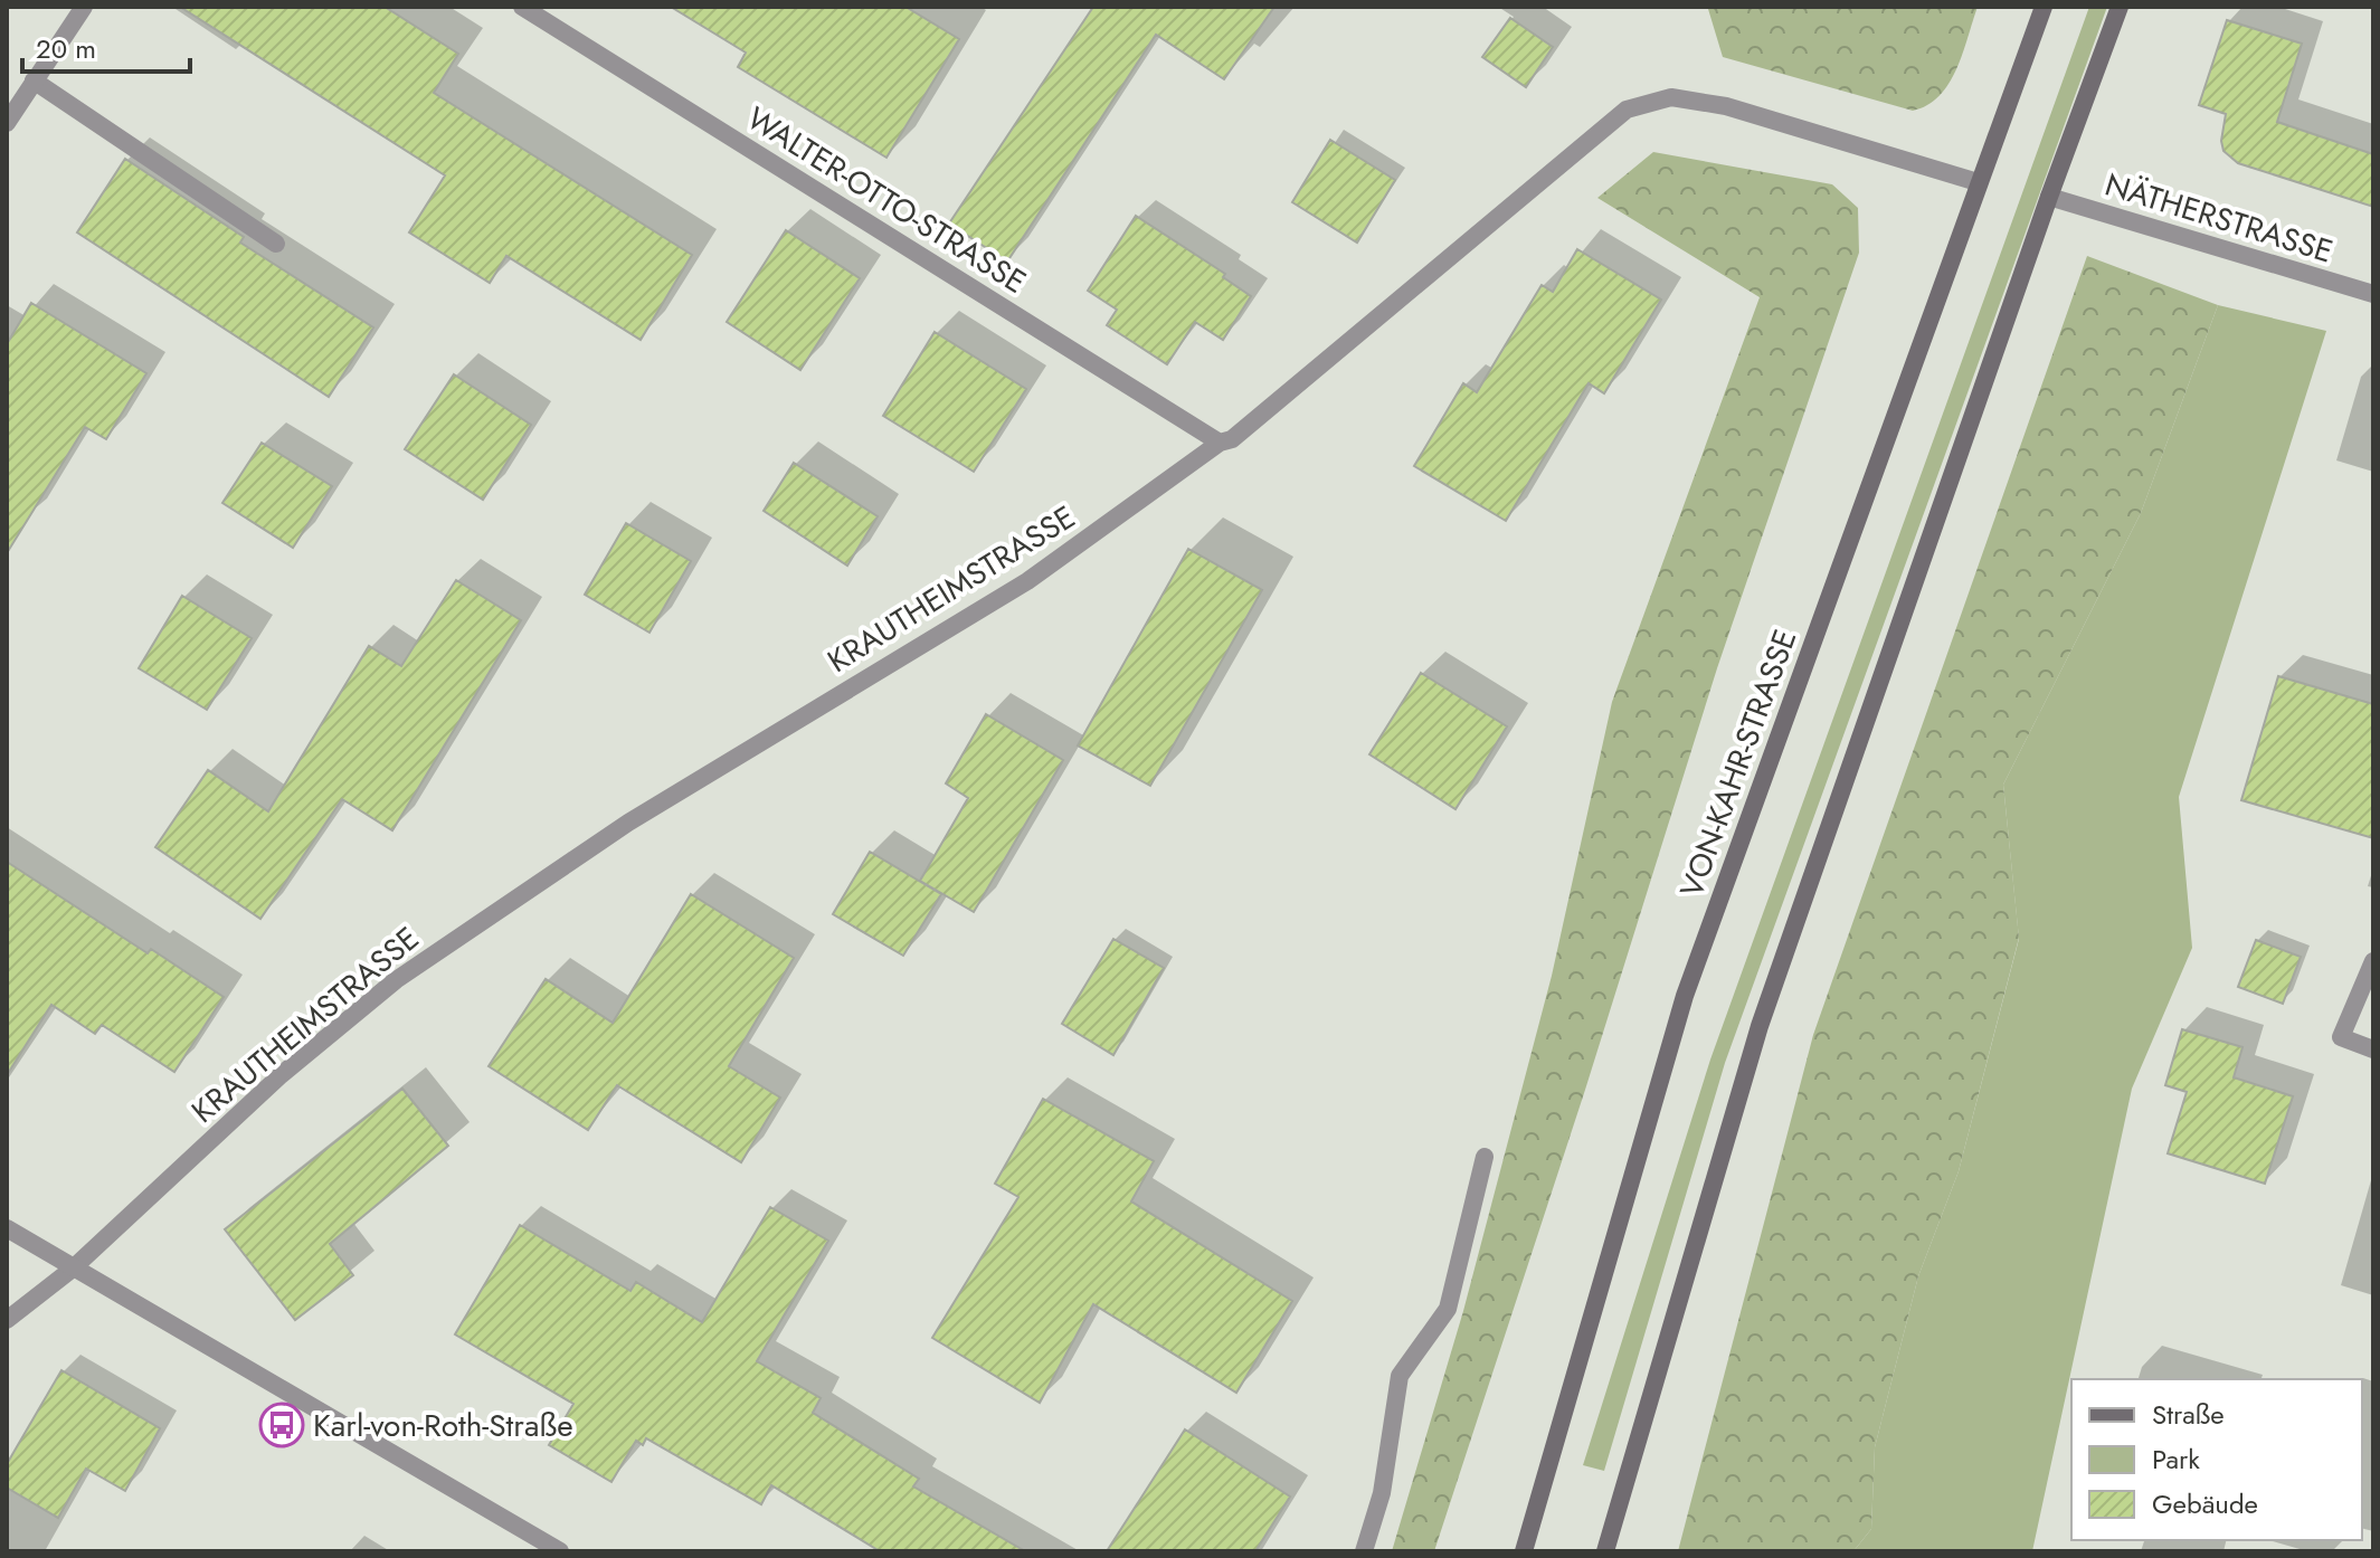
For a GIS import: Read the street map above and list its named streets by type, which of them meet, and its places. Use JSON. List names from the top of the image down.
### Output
{
  "streets": {
    "main road": ["VON-KAHR-STRASSE"],
    "street": ["WALTER-OTTO-STRASSE", "NÄTHERSTRASSE", "KRAUTHEIMSTRASSE"]
  },
  "crossings": [
    ["WALTER-OTTO-STRASSE", "KRAUTHEIMSTRASSE"],
    ["KRAUTHEIMSTRASSE", "VON-KAHR-STRASSE"]
  ],
  "places": {
    "bus stop": ["Karl-von-Roth-Straße"]
  },
  "legend": ["Straße", "Park", "Gebäude"],
  "scale_bar": "20 m"
}
